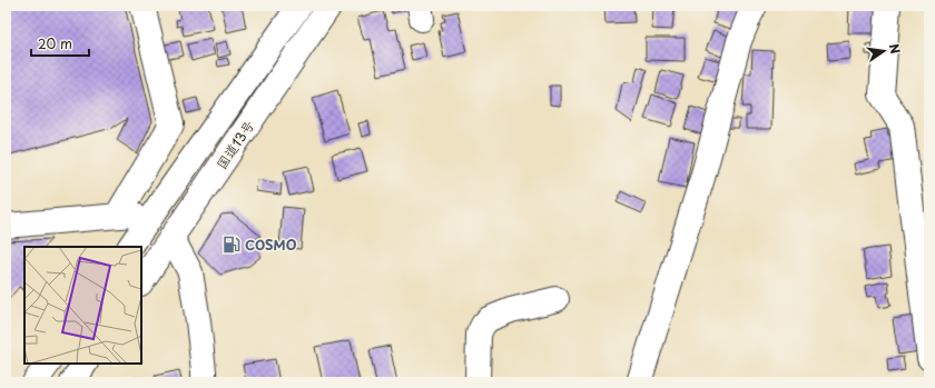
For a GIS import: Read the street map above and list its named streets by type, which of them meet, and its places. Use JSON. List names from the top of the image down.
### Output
{
  "streets": {
    "main road": ["国道13号"]
  },
  "places": {
    "fuel station": ["COSMO"]
  },
  "scale_bar": "20 m",
  "north": "right"
}
